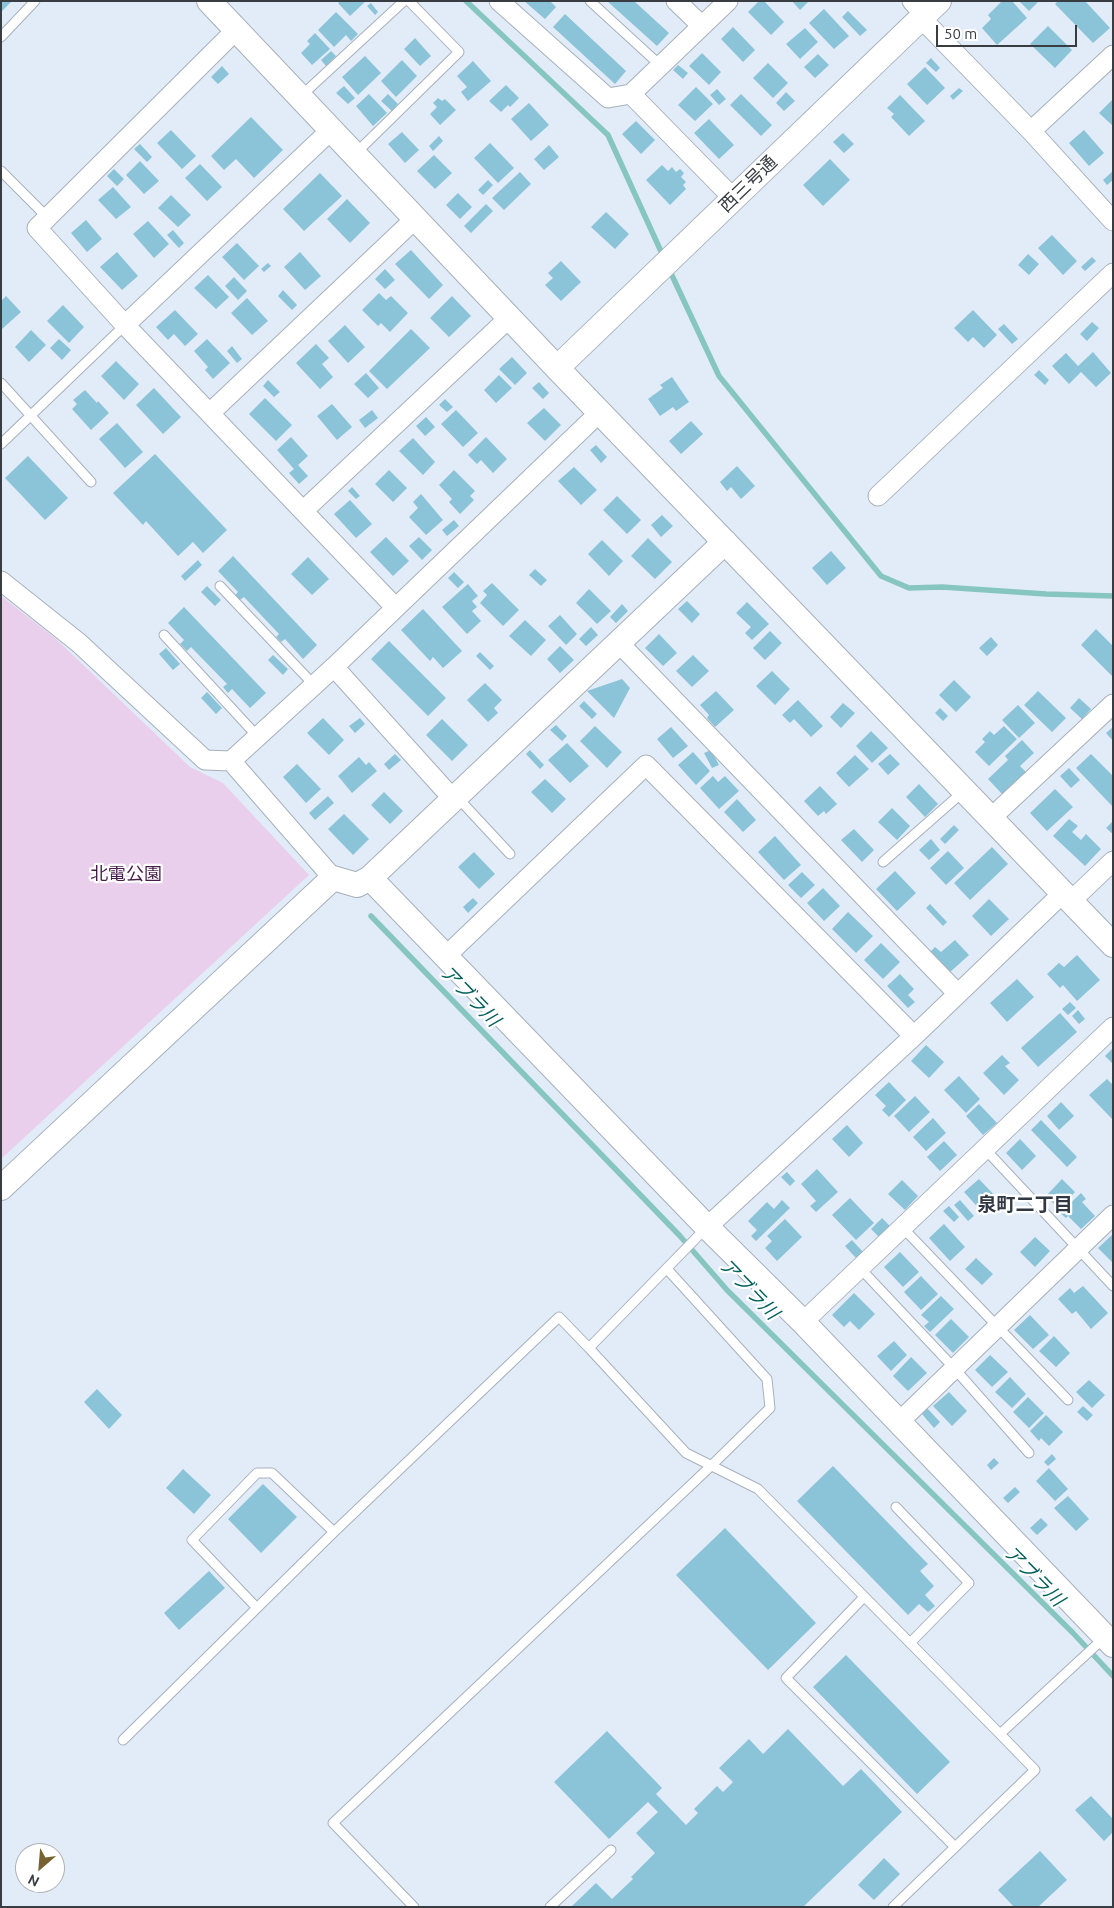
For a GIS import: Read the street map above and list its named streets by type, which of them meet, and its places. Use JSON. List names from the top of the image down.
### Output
{
  "streets": {
    "street": ["西三号通"]
  },
  "districts": ["泉町二丁目"],
  "water": ["アブラ川"],
  "parks": ["北電公園"],
  "scale_bar": "50 m",
  "north": "bottom left"
}
